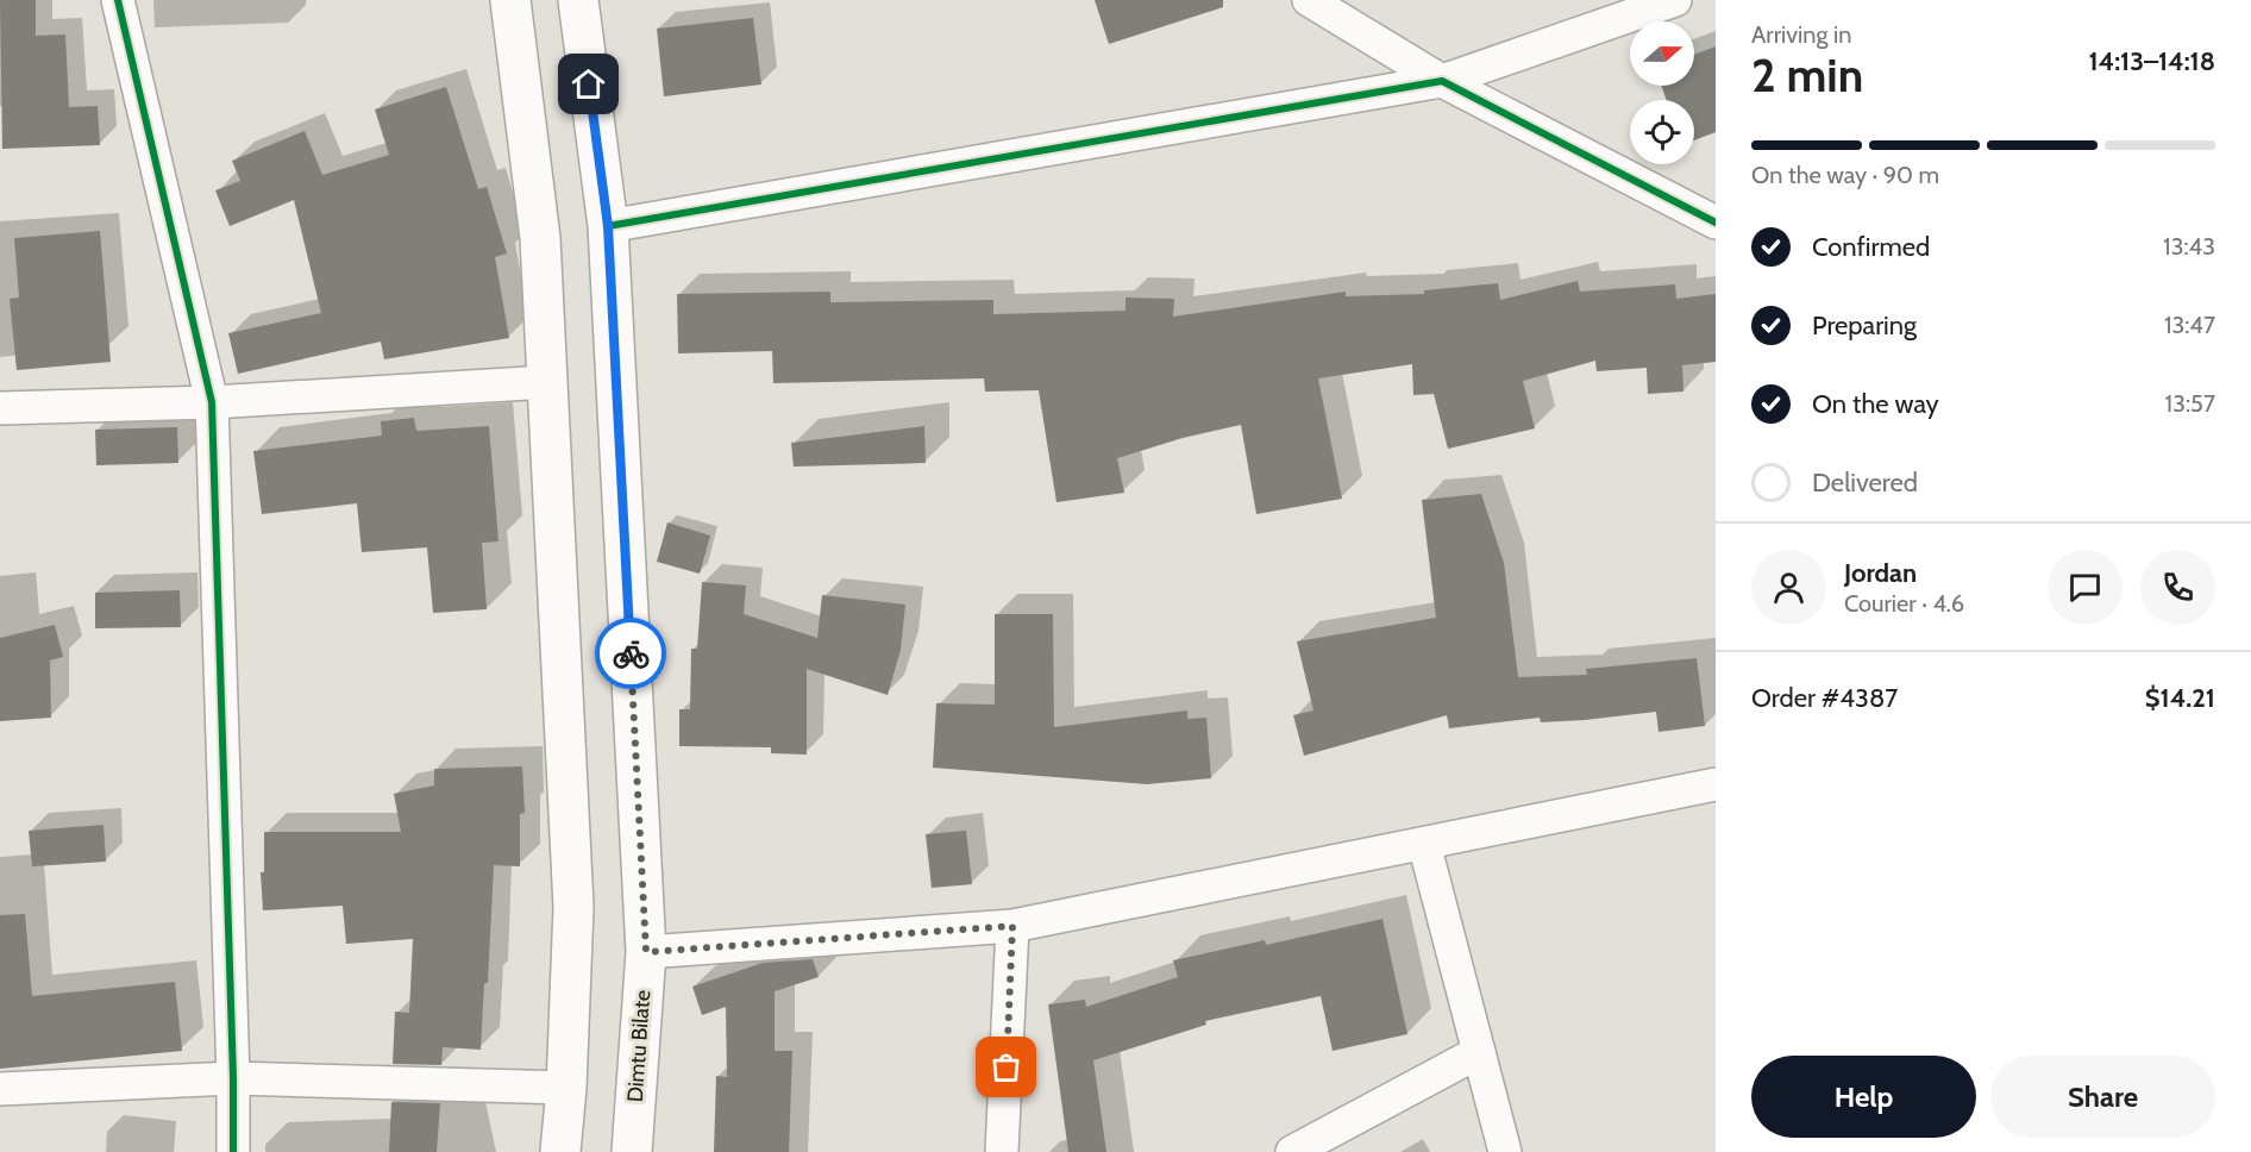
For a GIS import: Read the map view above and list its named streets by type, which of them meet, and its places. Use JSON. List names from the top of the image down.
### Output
{
  "streets": {
    "main road": ["Dimtu Bilate"]
  },
  "north": "right",
  "page": {
    "heading": ["2 min", "Arriving in", "14:13–14:18"],
    "panel": [
      "Jordan",
      "Courier · 4.6",
      "Order #4387",
      "$14.21"
    ],
    "bar": "On the way · 90 m",
    "list": [
      ["Confirmed", "13:43"],
      ["Preparing", "13:47"],
      ["On the way", "13:57"],
      "Delivered"
    ],
    "buttons": ["Help", "Share"]
  }
}
